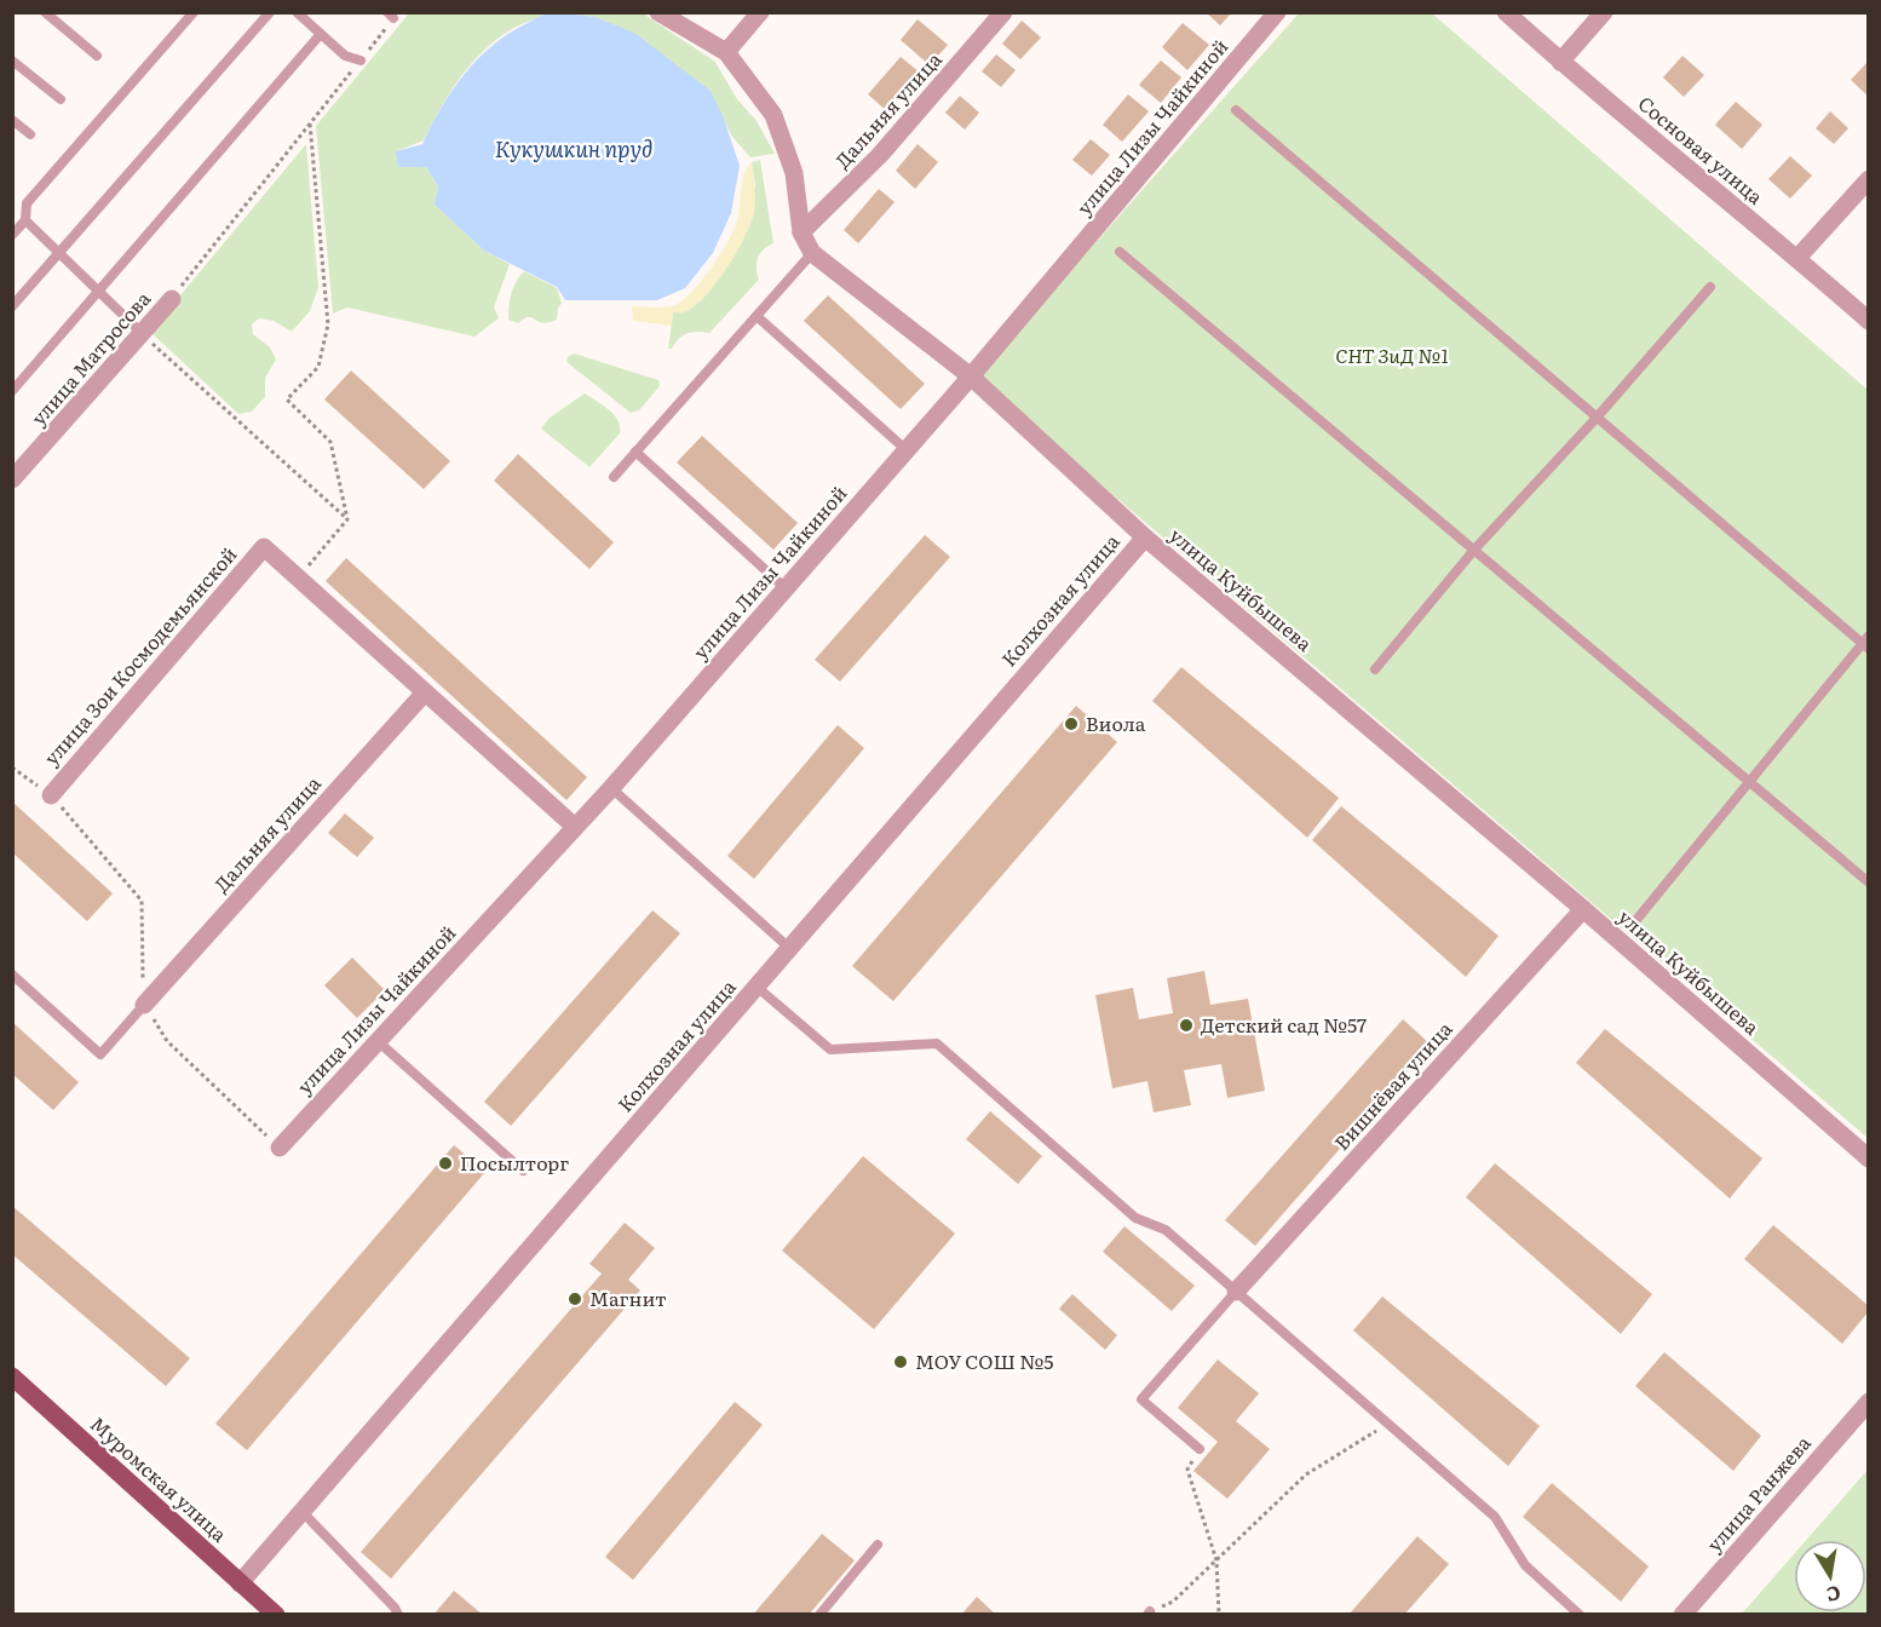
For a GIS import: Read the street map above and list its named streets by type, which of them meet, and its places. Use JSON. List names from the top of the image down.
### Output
{
  "streets": {
    "main road": ["Муромская улица"],
    "street": [
      "Дальняя улица",
      "улица Лизы Чайкиной",
      "Сосновая улица",
      "улица Матросова",
      "улица Куйбышева",
      "Колхозная улица",
      "улица Зои Космодемьянской",
      "Вишнёвая улица",
      "улица Ранжева"
    ]
  },
  "crossings": [
    ["Дальняя улица", "улица Куйбышева"],
    ["улица Лизы Чайкиной", "улица Куйбышева"],
    ["улица Куйбышева", "Колхозная улица"],
    ["улица Куйбышева", "Вишнёвая улица"],
    ["Колхозная улица", "Муромская улица"]
  ],
  "water": ["Кукушкин пруд"],
  "parks": ["СНТ ЗиД №1"],
  "places": [
    "Виола",
    "Детский сад №57",
    "Посылторг",
    "Магнит",
    "МОУ СОШ №5"
  ],
  "north": "bottom"
}
